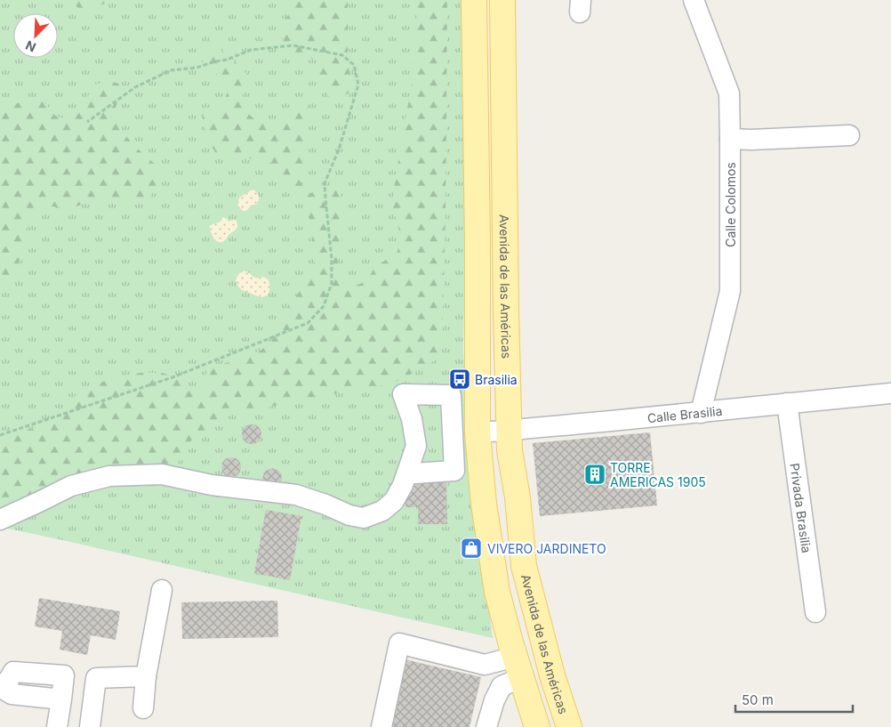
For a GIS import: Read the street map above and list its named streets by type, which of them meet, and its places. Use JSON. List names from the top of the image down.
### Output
{
  "streets": {
    "main road": ["Avenida de las Américas"],
    "street": ["Calle Colomos", "Calle Brasilia", "Privada Brasilia"]
  },
  "crossings": [
    ["Calle Colomos", "Calle Brasilia"],
    ["Avenida de las Américas", "Calle Brasilia"],
    ["Calle Brasilia", "Privada Brasilia"]
  ],
  "places": {
    "bus stop": ["Brasilia"],
    "building": ["TORRE AMERICAS 1905"],
    "shop": ["VIVERO JARDINETO"]
  },
  "scale_bar": "50 m",
  "north": "bottom left"
}
